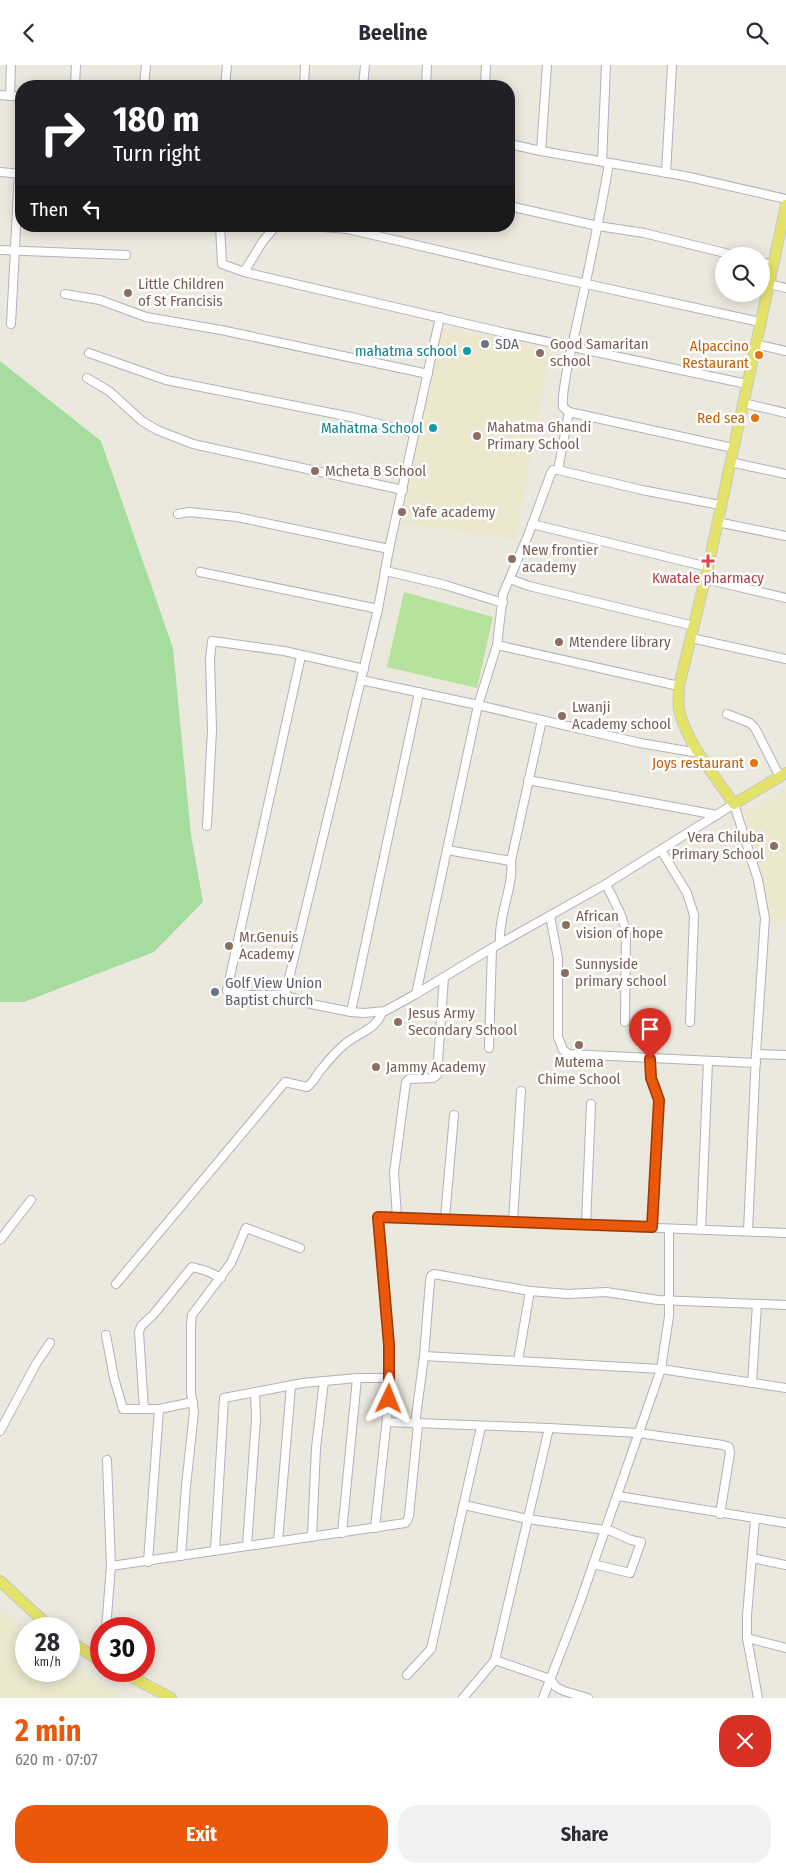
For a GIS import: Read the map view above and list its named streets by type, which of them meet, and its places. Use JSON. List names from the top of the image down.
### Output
{
  "places": {
    "other": [
      "Little Children of St Francisis",
      "SDA",
      "mahatma school",
      "Good Samaritan school",
      "Alpaccino Restaurant",
      "Red sea",
      "Mahatma School",
      "Mahatma Ghandi Primary School",
      "Mcheta B School",
      "Yafe academy",
      "New frontier academy",
      "Mtendere library",
      "Lwanji Academy school",
      "Joys restaurant",
      "Vera Chiluba Primary School",
      "African vision of hope",
      "Mr.Genuis Academy",
      "Sunnyside primary school",
      "Golf View Union Baptist church",
      "Jesus Army Secondary School",
      "Mutema Chime School",
      "Jammy Academy"
    ],
    "health": ["Kwatale pharmacy"]
  },
  "page": {
    "header": "Beeline",
    "turn": ["180 m", "Turn right"],
    "then": "Then",
    "speed": "28 km/h",
    "limit": "30",
    "heading": ["2 min", "620 m · 07:07"],
    "buttons": ["Exit", "Share"]
  }
}
